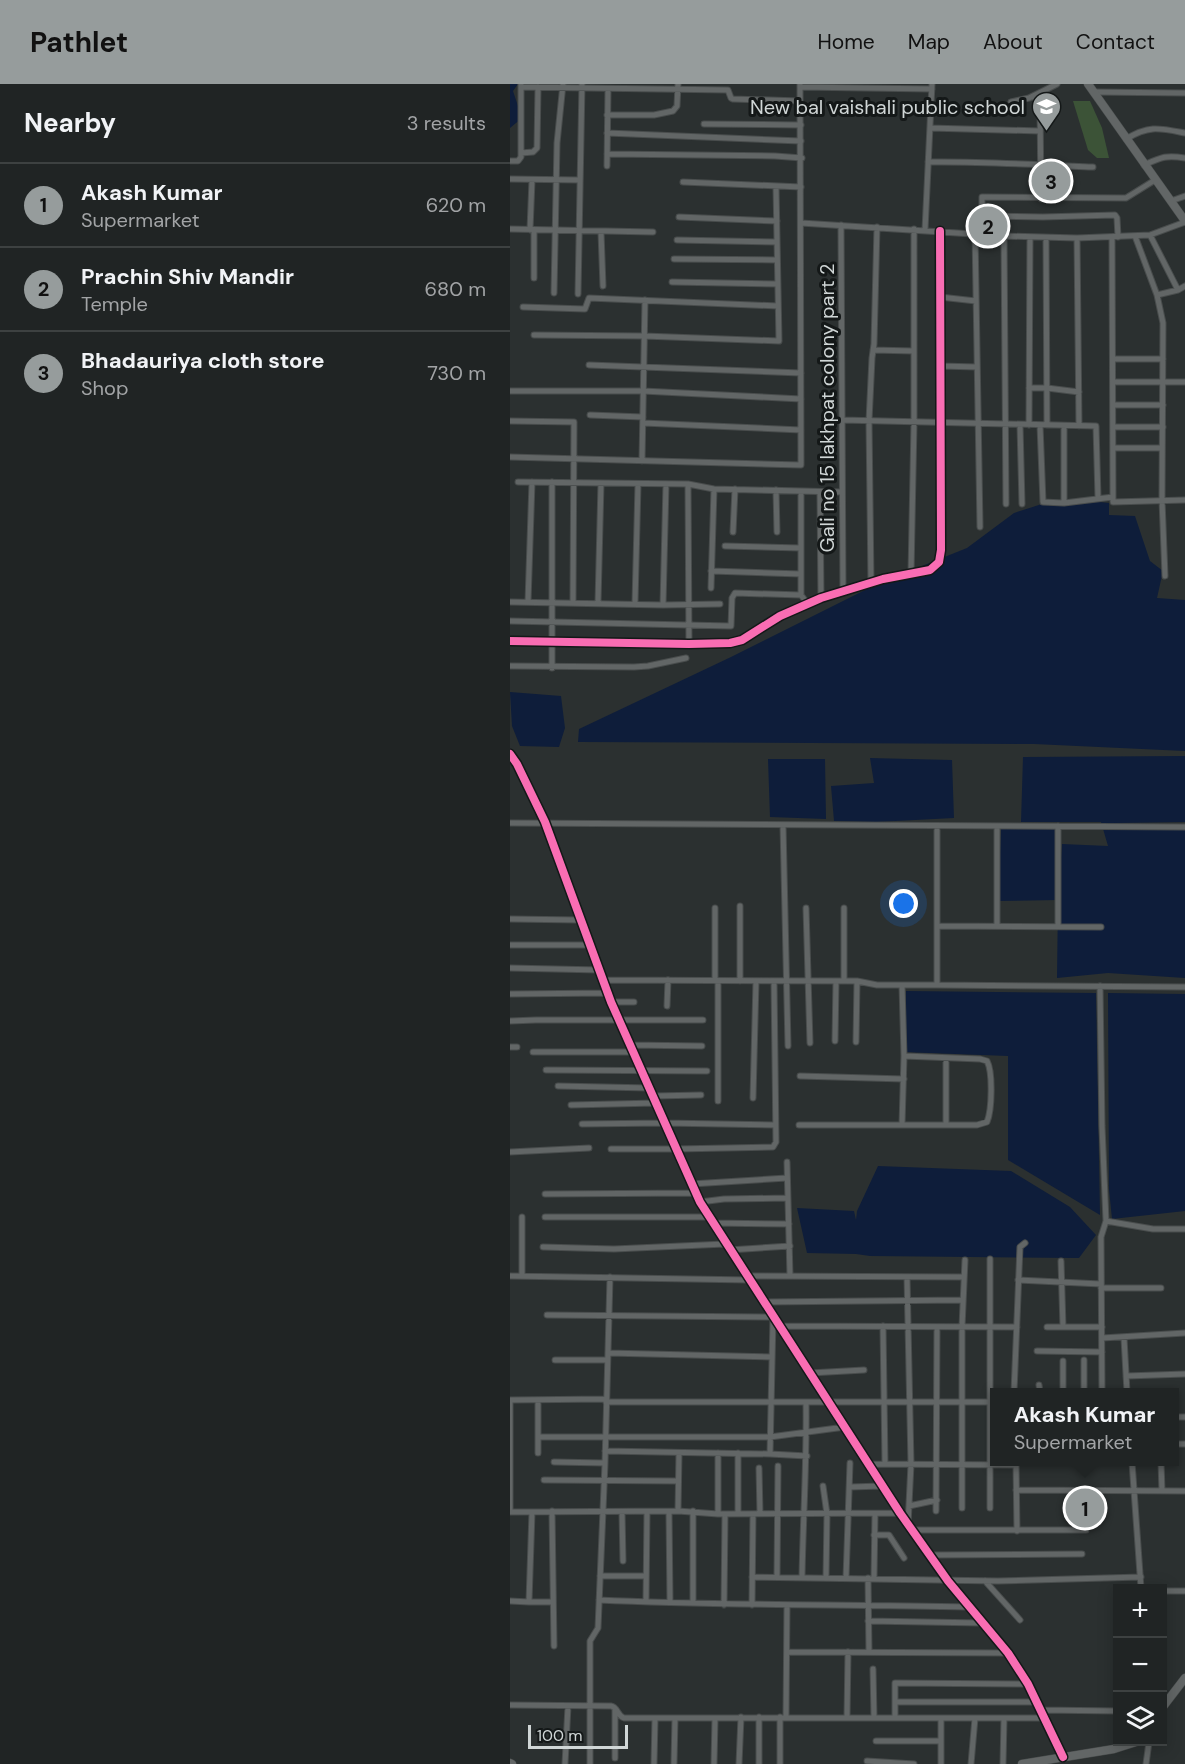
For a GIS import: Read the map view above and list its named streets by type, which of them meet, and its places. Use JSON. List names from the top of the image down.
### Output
{
  "streets": {
    "street": ["Gali no 15 lakhpat colony part 2"]
  },
  "places": {
    "school or university": ["New bal vaishali public school"]
  },
  "scale_bar": "100 m",
  "page": {
    "header": "Pathlet",
    "nav": [
      "Home",
      "Map",
      "About",
      "Contact"
    ],
    "heading": ["Nearby", "3 results"],
    "pins": ["3", "2", "1"],
    "list": [
      {
        "mark": "1",
        "name": "Akash Kumar",
        "note": "Supermarket",
        "value": "620 m"
      },
      {
        "mark": "2",
        "name": "Prachin Shiv Mandir",
        "note": "Temple",
        "value": "680 m"
      },
      {
        "mark": "3",
        "name": "Bhadauriya cloth store",
        "note": "Shop",
        "value": "730 m"
      }
    ],
    "popup": ["Akash Kumar", "Supermarket"],
    "map_buttons": ["+", "−"],
    "scale": "100 m"
  }
}
